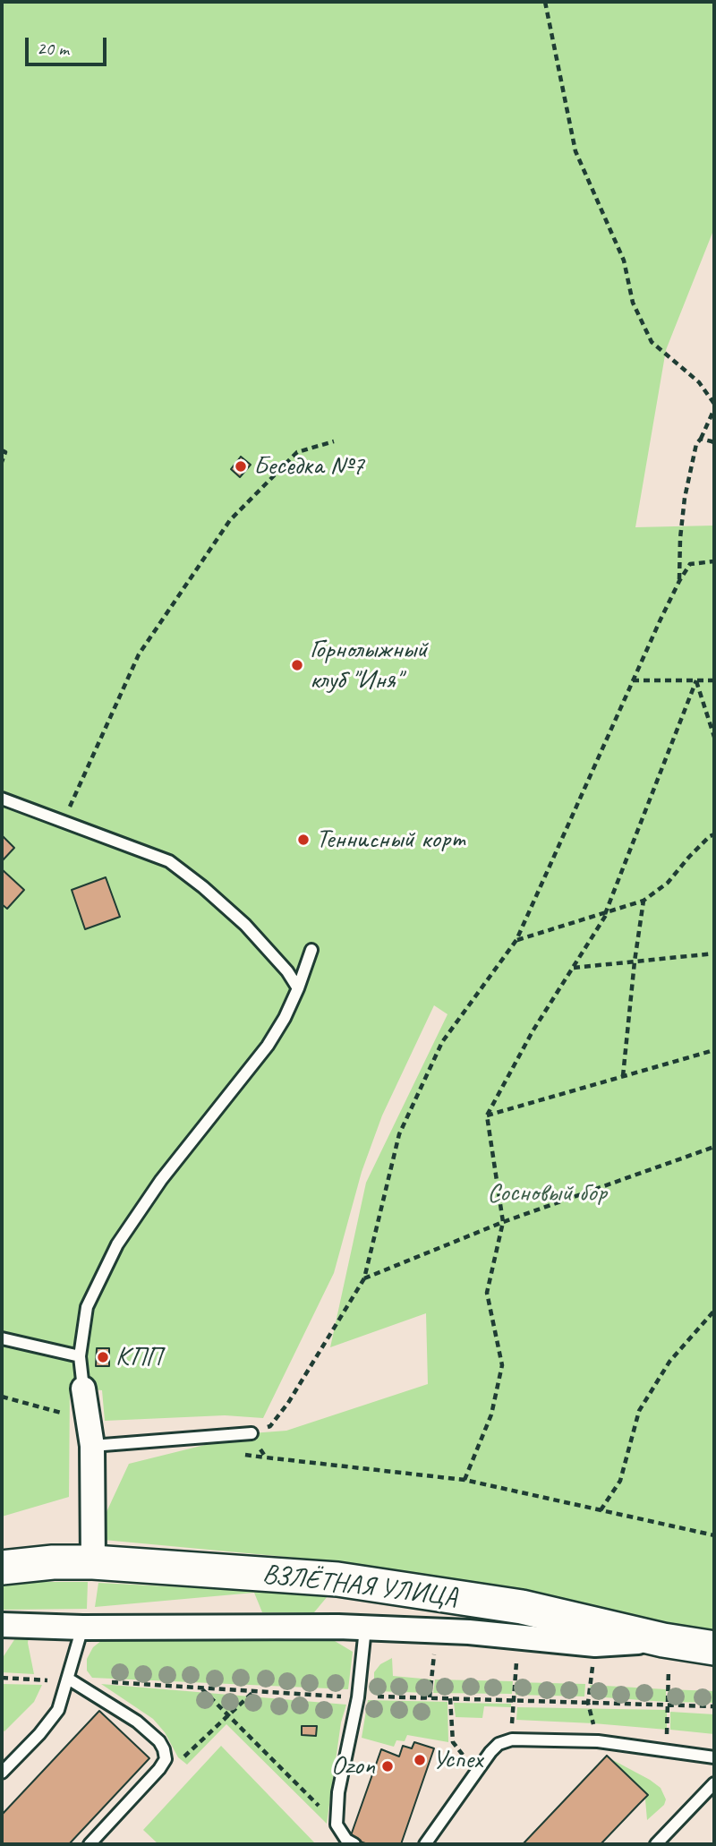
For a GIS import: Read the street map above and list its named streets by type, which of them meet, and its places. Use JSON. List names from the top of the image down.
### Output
{
  "streets": {
    "main road": ["ВЗЛЁТНАЯ УЛИЦА"]
  },
  "parks": ["Сосновый бор"],
  "places": [
    "Беседка №7",
    "Горнолыжный клуб \"Иня\"",
    "Теннисный корт",
    "КПП",
    "Успех",
    "Ozon"
  ],
  "scale_bar": "20 m"
}
